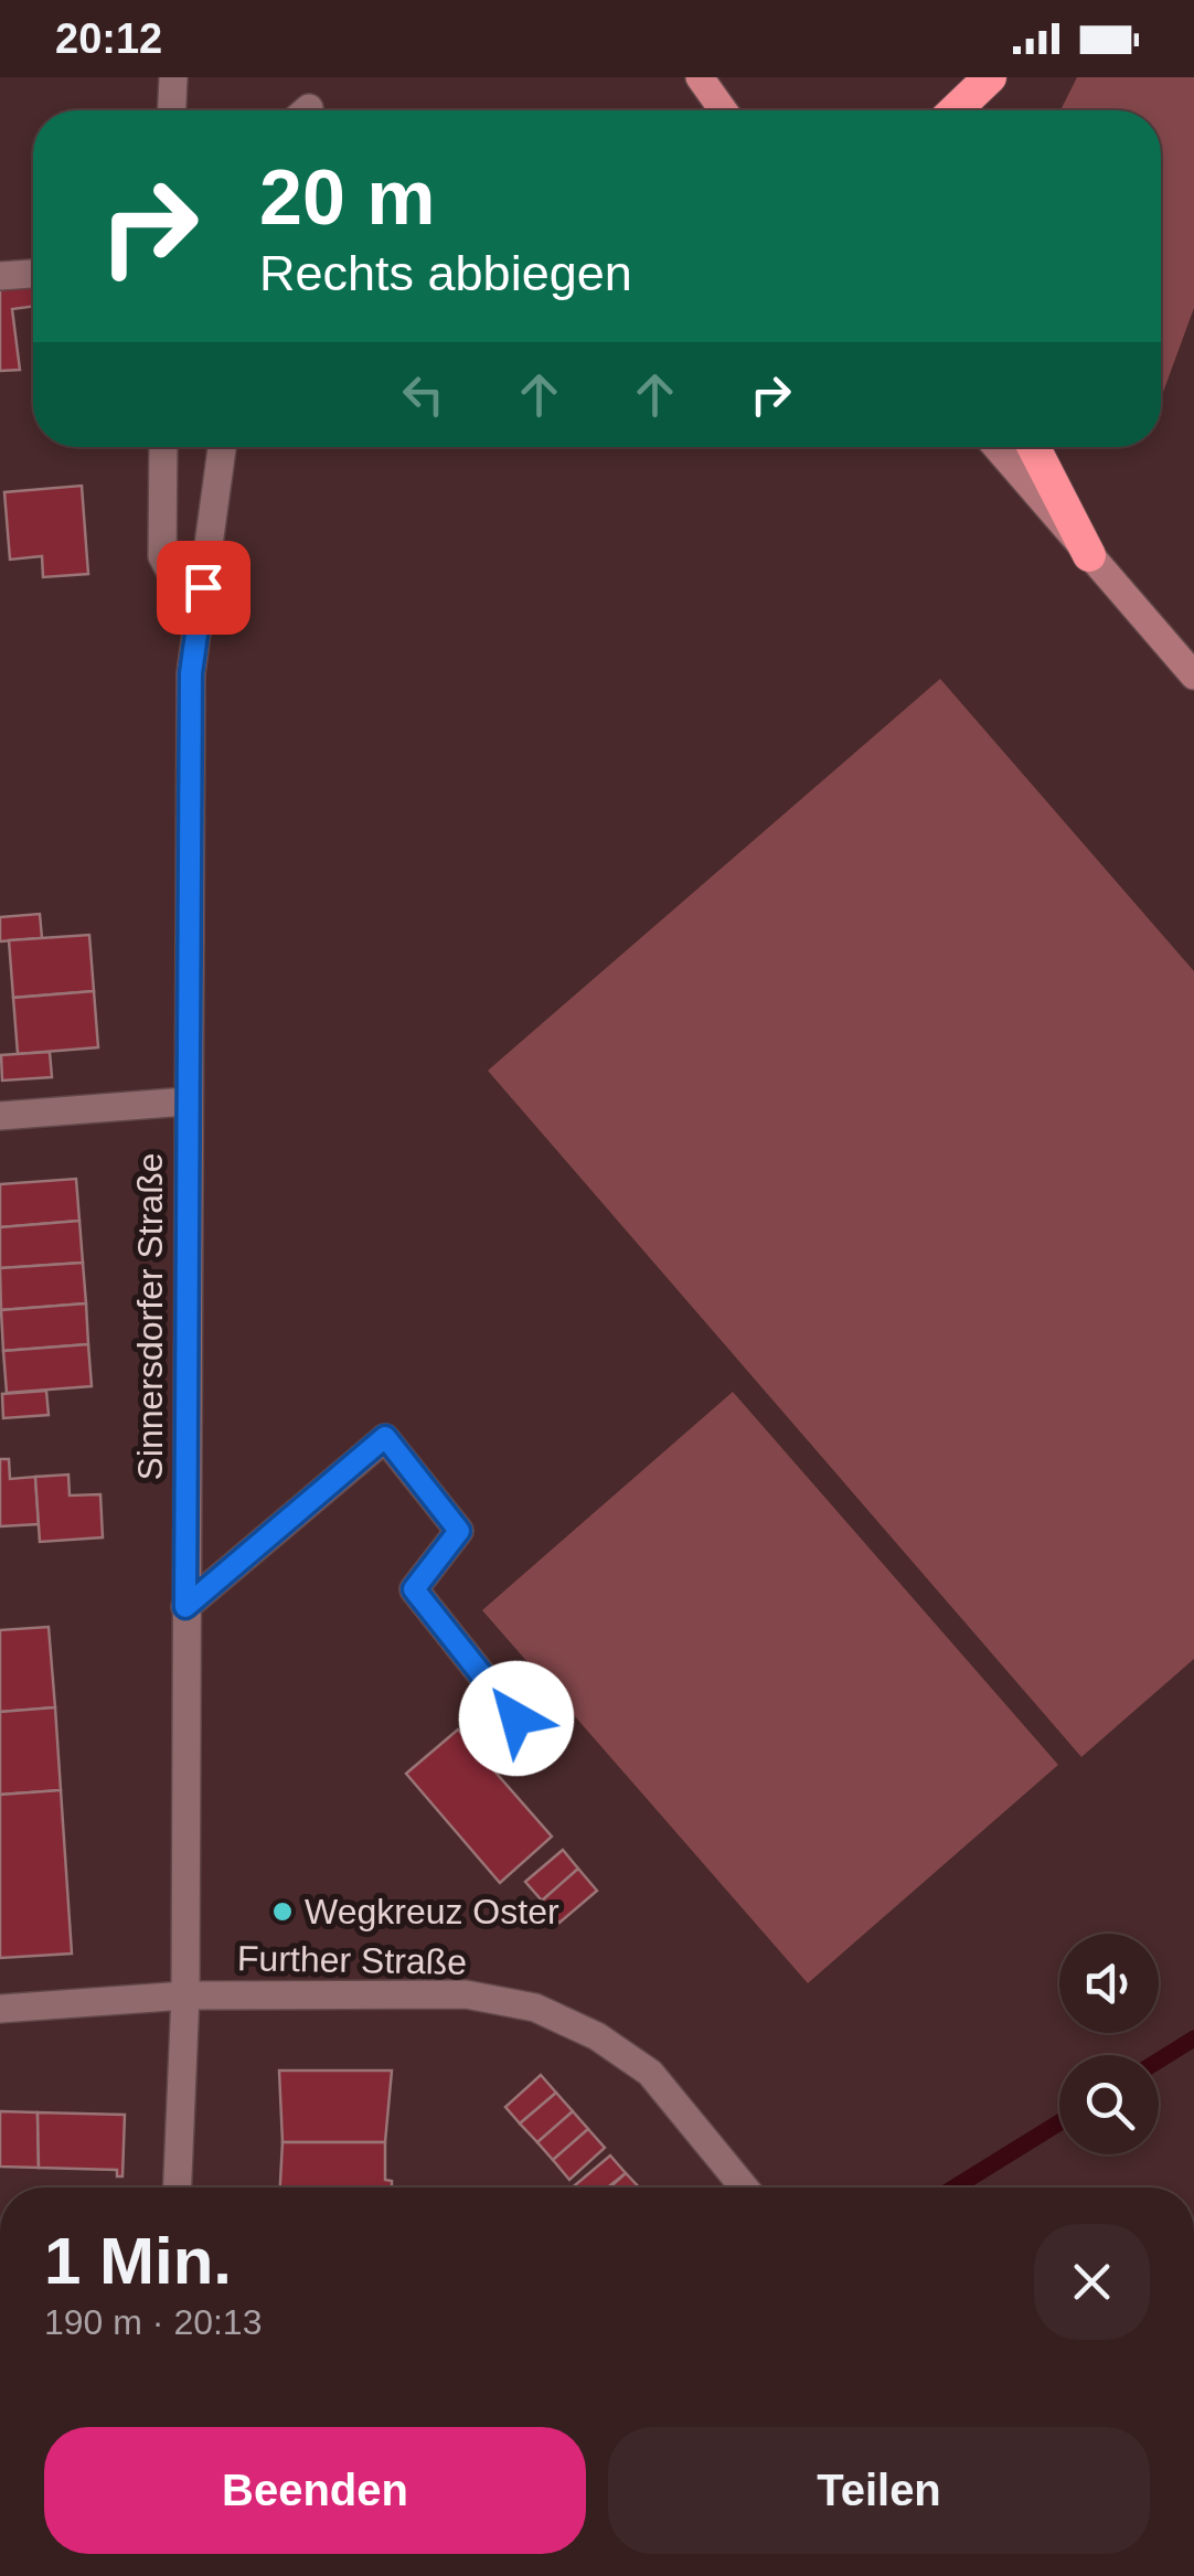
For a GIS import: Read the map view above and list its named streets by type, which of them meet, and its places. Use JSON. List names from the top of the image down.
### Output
{
  "streets": {
    "street": ["Sinnersdorfer Straße", "Further Straße"]
  },
  "crossings": [
    ["Sinnersdorfer Straße", "Further Straße"]
  ],
  "places": ["Wegkreuz Oster"],
  "page": {
    "status": "20:12",
    "turn": ["20 m", "Rechts abbiegen"],
    "heading": ["1 Min.", "190 m · 20:13"],
    "buttons": ["Beenden", "Teilen"]
  }
}
